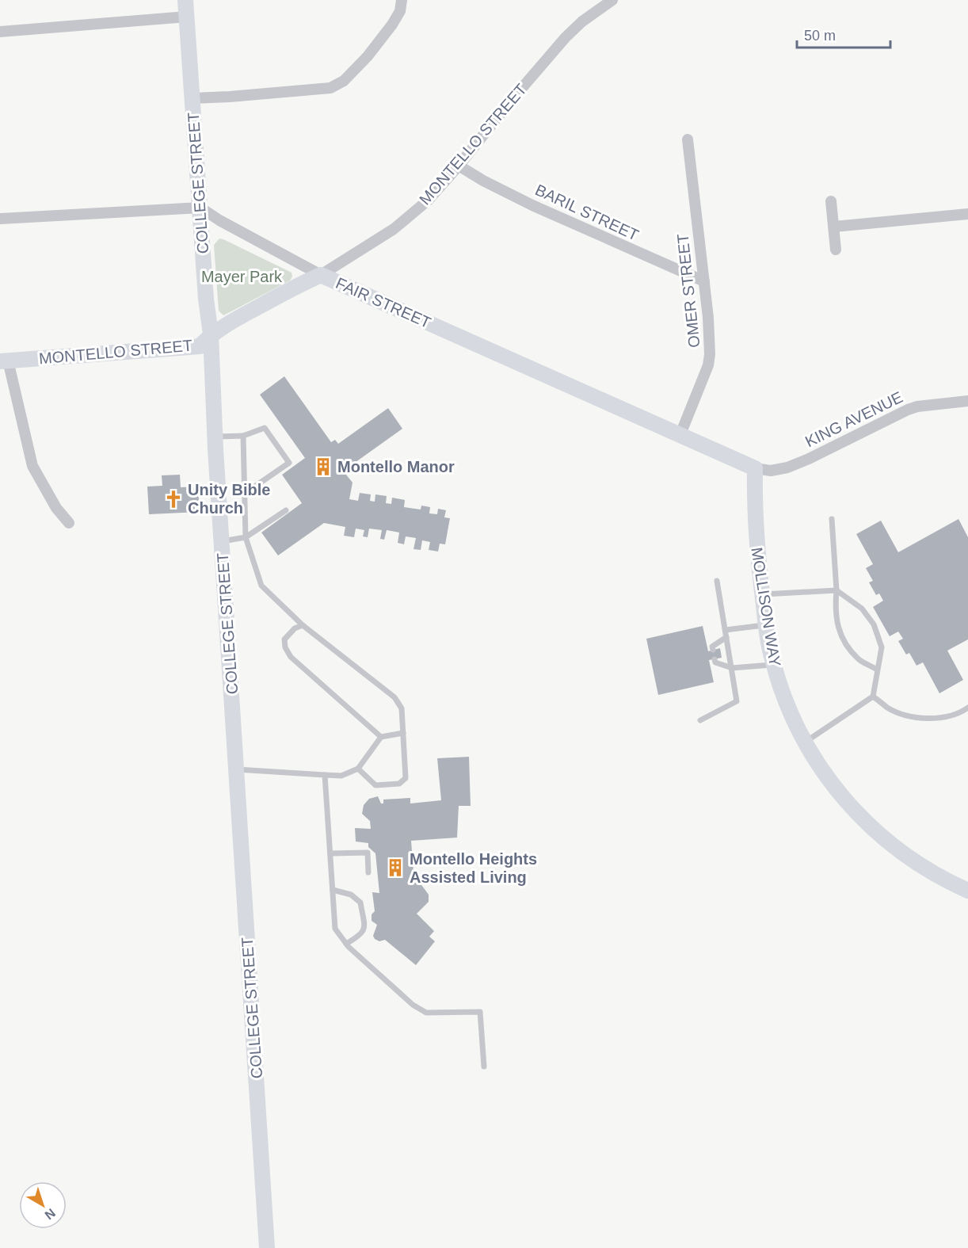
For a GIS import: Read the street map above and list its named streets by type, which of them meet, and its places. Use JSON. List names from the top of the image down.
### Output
{
  "streets": {
    "main road": [
      "MONTELLO STREET",
      "COLLEGE STREET",
      "FAIR STREET",
      "MOLLISON WAY"
    ],
    "street": ["BARIL STREET", "OMER STREET", "KING AVENUE"]
  },
  "crossings": [
    ["MONTELLO STREET", "COLLEGE STREET"],
    ["MONTELLO STREET", "BARIL STREET"],
    ["MONTELLO STREET", "FAIR STREET"],
    ["COLLEGE STREET", "FAIR STREET"],
    ["BARIL STREET", "OMER STREET"],
    ["OMER STREET", "FAIR STREET"],
    ["FAIR STREET", "KING AVENUE"],
    ["FAIR STREET", "MOLLISON WAY"],
    ["KING AVENUE", "MOLLISON WAY"]
  ],
  "parks": ["Mayer Park"],
  "places": {
    "building": ["Montello Manor", "Montello Heights Assisted Living"],
    "church": ["Unity Bible Church"]
  },
  "scale_bar": "50 m",
  "north": "bottom right"
}
